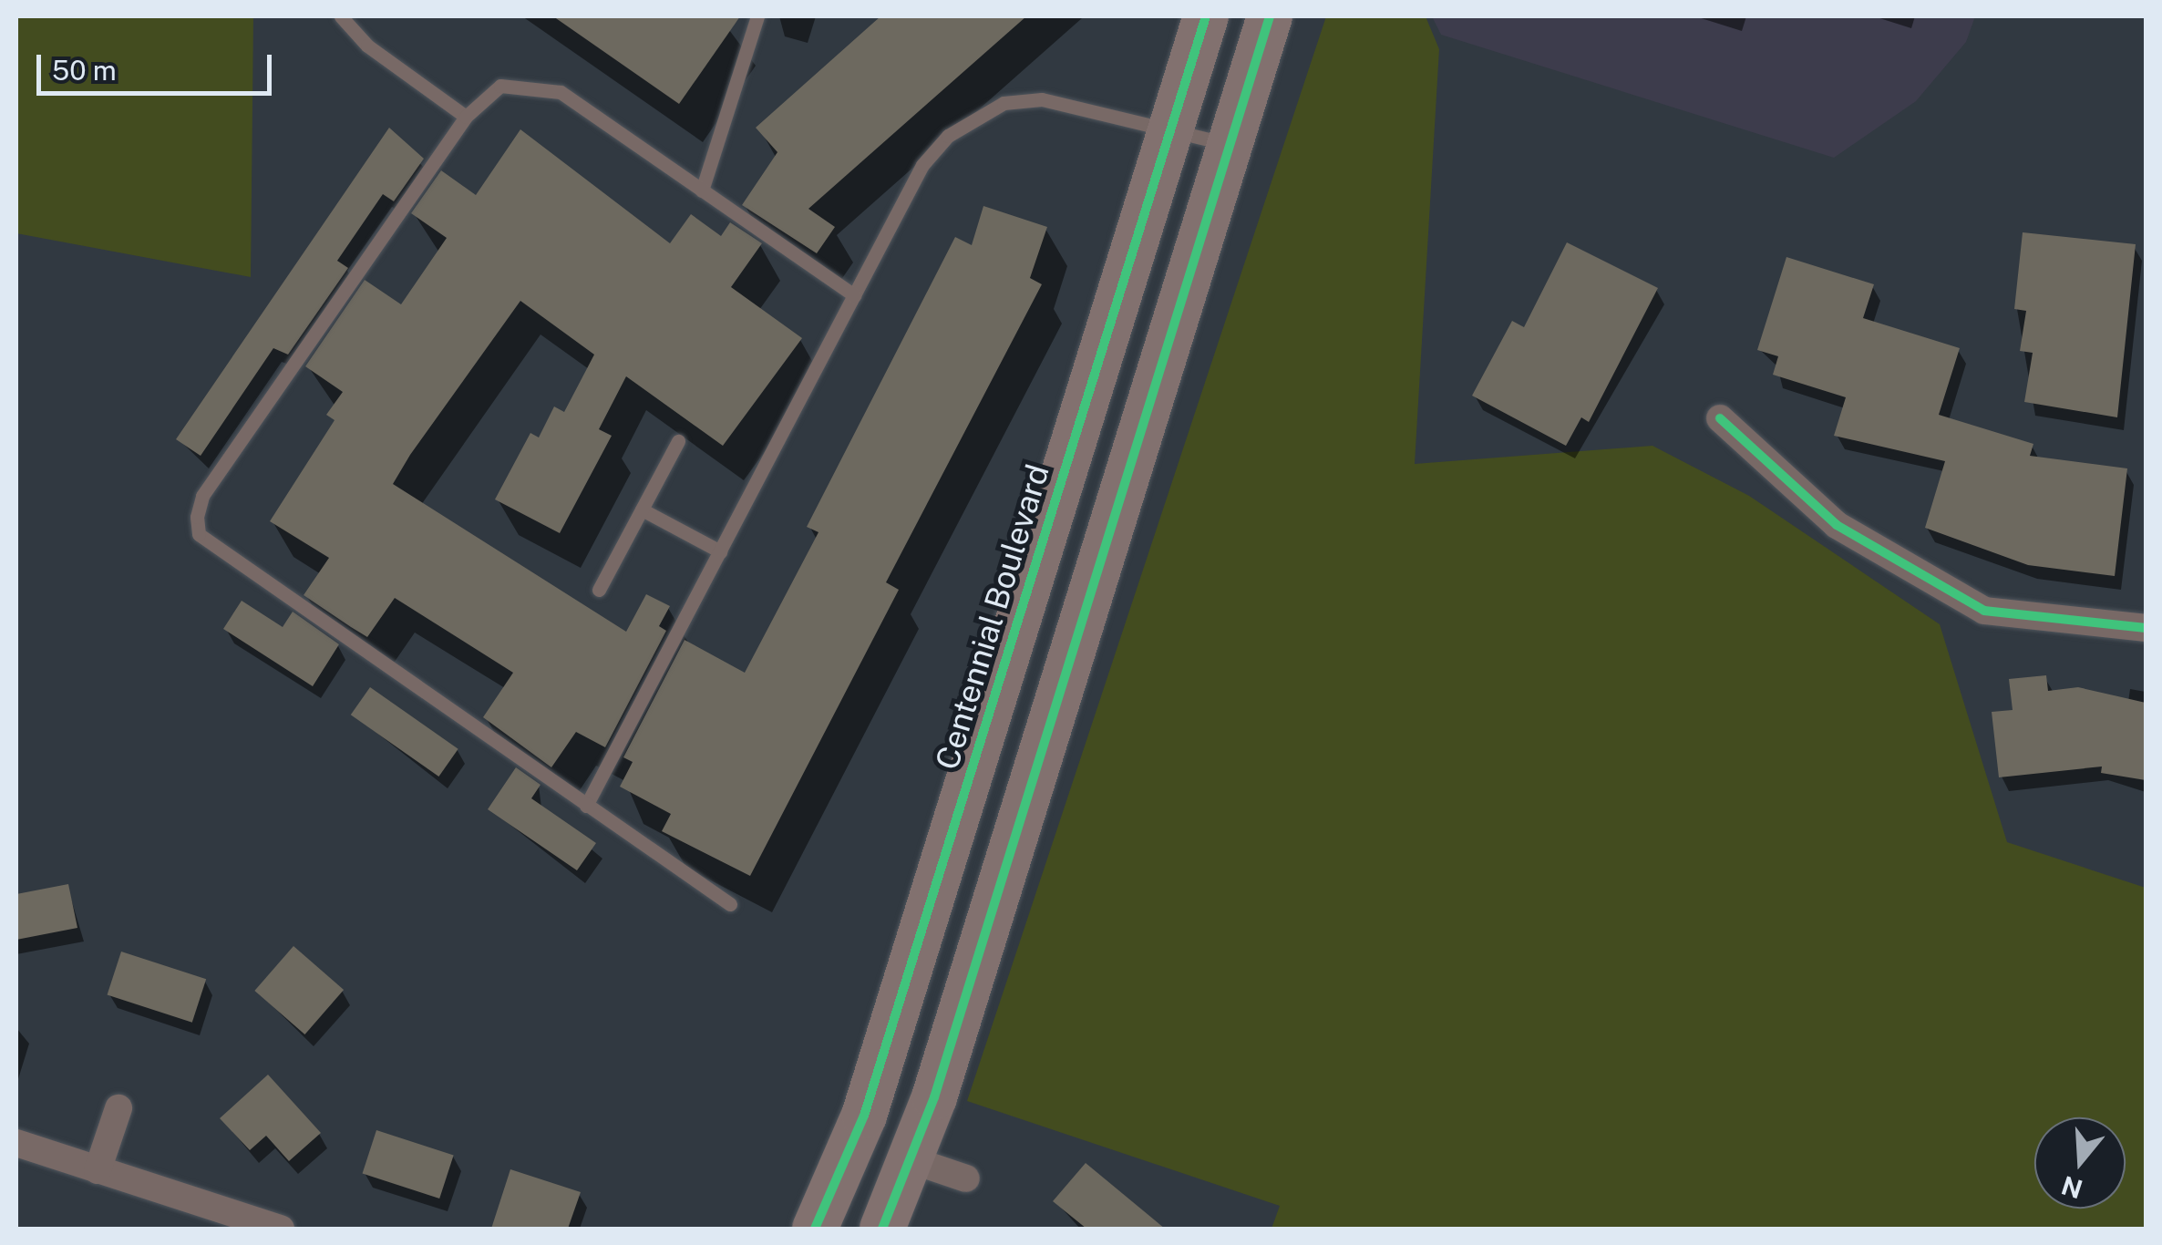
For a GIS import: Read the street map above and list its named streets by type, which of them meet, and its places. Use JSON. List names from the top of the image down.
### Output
{
  "streets": {
    "main road": ["Centennial Boulevard"]
  },
  "scale_bar": "50 m",
  "north": "bottom"
}
